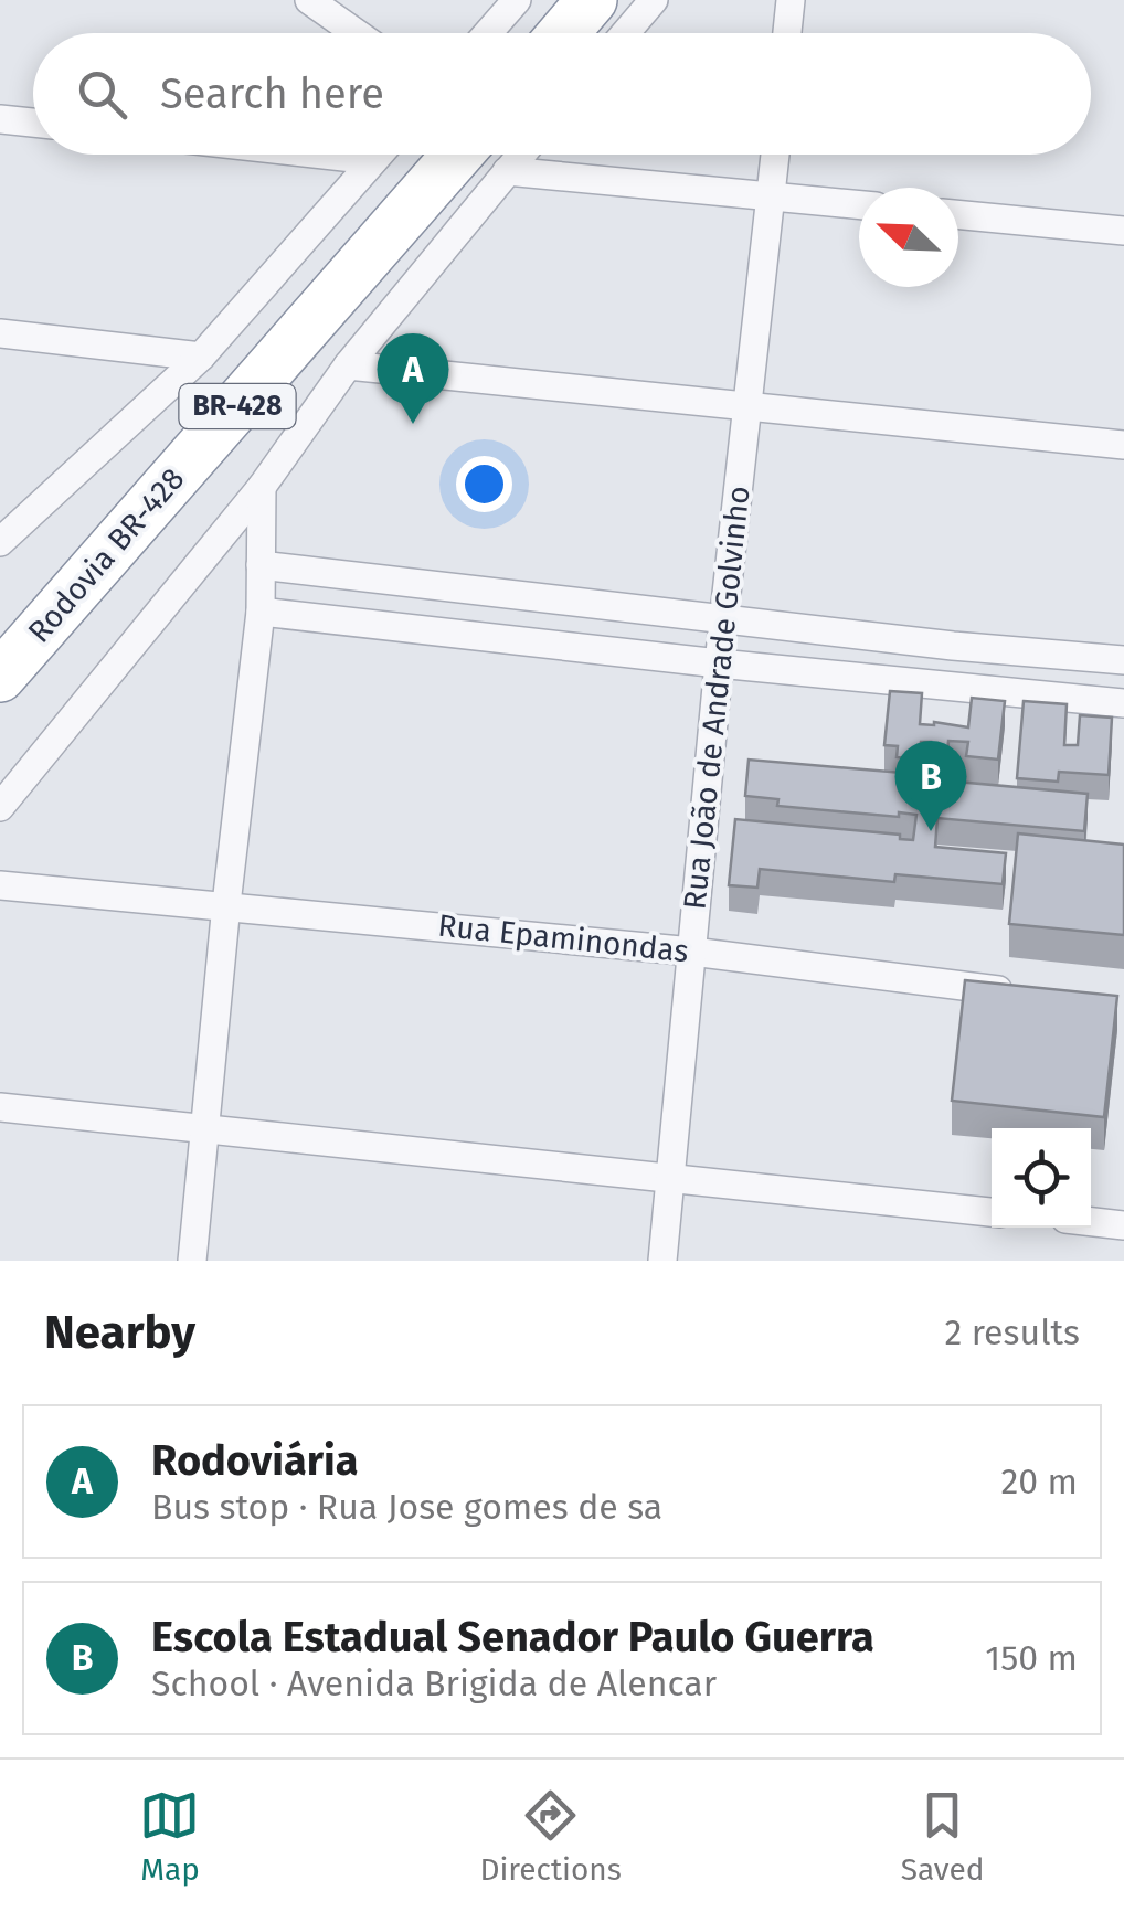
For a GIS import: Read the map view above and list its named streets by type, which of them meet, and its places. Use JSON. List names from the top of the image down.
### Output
{
  "streets": {
    "highway": ["BR-428", "Rodovia BR-428"],
    "street": ["Rua João de Andrade Golvinho", "Rua Epaminondas"]
  },
  "crossings": [
    ["Rua João de Andrade Golvinho", "Rua Epaminondas"]
  ],
  "north": "top left",
  "page": {
    "search": "Search here",
    "pins": ["A", "B"],
    "heading": ["Nearby", "2 results"],
    "list": [
      {
        "mark": "A",
        "name": "Rodoviária",
        "note": "Bus stop · Rua Jose gomes de sa",
        "value": "20 m"
      },
      {
        "mark": "B",
        "name": "Escola Estadual Senador Paulo Guerra",
        "note": "School · Avenida Brigida de Alencar",
        "value": "150 m"
      }
    ],
    "nav": ["Map", "Directions", "Saved"]
  }
}
